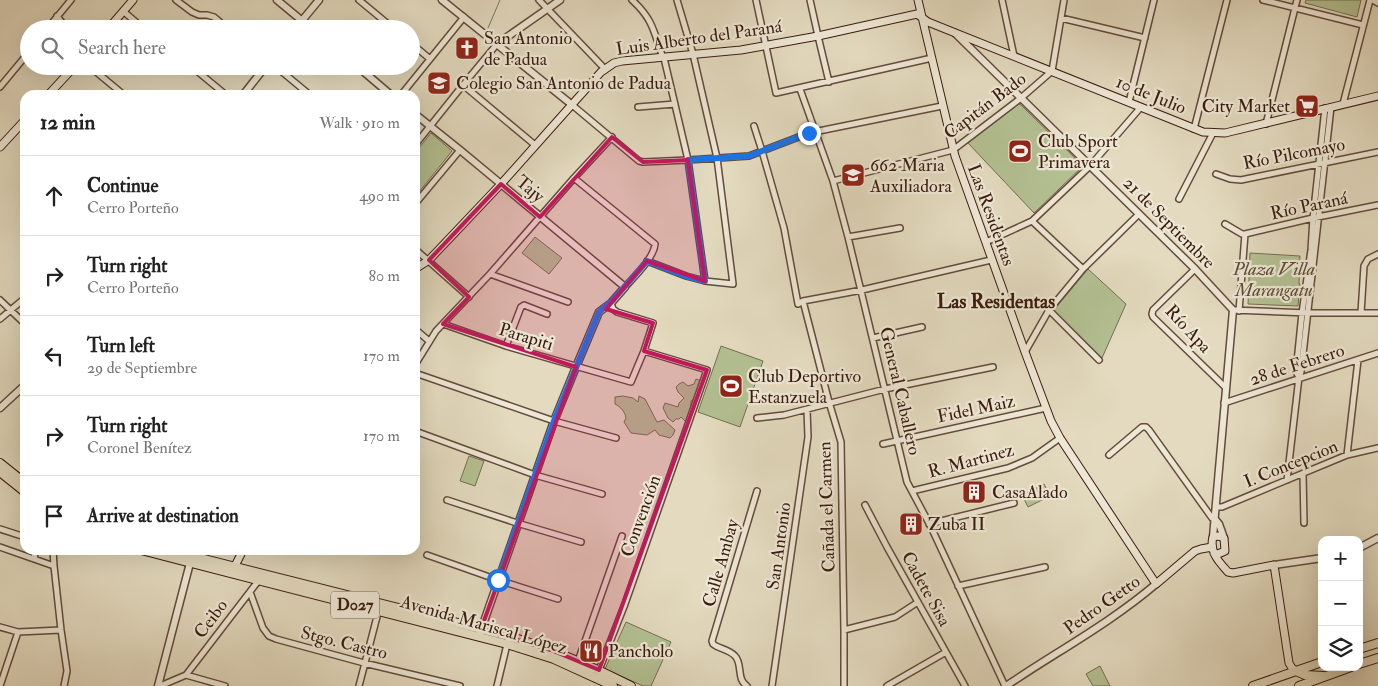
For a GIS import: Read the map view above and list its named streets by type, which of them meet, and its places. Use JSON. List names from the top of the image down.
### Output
{
  "streets": {
    "highway": ["D027", "Avenida Mariscal López"],
    "main road": [
      "Luis Alberto del Paraná",
      "10 de Julio",
      "Las Residentas",
      "Pedro Getto"
    ],
    "street": [
      "Capitán Bado",
      "Río Pilcomayo",
      "Tajy",
      "Río Paraná",
      "21 de Septiembre",
      "Río Apa",
      "Parapiti",
      "28 de Febrero",
      "General Caballero",
      "Fidel Maiz",
      "R. Martinez",
      "I. Concepcion",
      "Cañada el Carmen",
      "Convención",
      "San Antonio",
      "Calle Ambay",
      "Cadete Sisa",
      "Ceibo",
      "Stgo. Castro"
    ]
  },
  "crossings": [
    ["Luis Alberto del Paraná", "10 de Julio"],
    ["Luis Alberto del Paraná", "Tajy"],
    ["Luis Alberto del Paraná", "Las Residentas"],
    ["10 de Julio", "Capitán Bado"],
    ["10 de Julio", "Las Residentas"],
    ["10 de Julio", "21 de Septiembre"],
    ["Capitán Bado", "Las Residentas"],
    ["Capitán Bado", "21 de Septiembre"],
    ["Capitán Bado", "General Caballero"],
    ["Río Paraná", "21 de Septiembre"],
    ["Las Residentas", "Fidel Maiz"],
    ["Las Residentas", "R. Martinez"],
    ["Las Residentas", "Pedro Getto"],
    ["21 de Septiembre", "Río Apa"],
    ["21 de Septiembre", "28 de Febrero"],
    ["21 de Septiembre", "I. Concepcion"],
    ["Parapiti", "Convención"],
    ["General Caballero", "Fidel Maiz"],
    ["General Caballero", "R. Martinez"],
    ["General Caballero", "Pedro Getto"],
    ["Convención", "Avenida Mariscal López"],
    ["Ceibo", "Avenida Mariscal López"],
    ["Ceibo", "Stgo. Castro"]
  ],
  "districts": ["Las Residentas"],
  "parks": ["Plaza Villa Marangatu"],
  "places": {
    "church": ["San Antonio de Padua"],
    "school or university": ["Colegio San Antonio de Padua", "662 Maria Auxiliadora"],
    "supermarket": ["City Market"],
    "sports": ["Club Sport Primavera", "Club Deportivo Estanzuela"],
    "building": ["CasaAlado", "Zuba II"],
    "restaurant": ["Pancholo"]
  },
  "page": {
    "search": "Search here",
    "heading": ["12 min", "Walk · 910 m"],
    "list": [
      ["Continue", "Cerro Porteño", "490 m"],
      ["Turn right", "Cerro Porteño", "80 m"],
      ["Turn left", "29 de Septiembre", "170 m"],
      ["Turn right", "Coronel Benítez", "170 m"],
      "Arrive at destination"
    ],
    "map_buttons": ["+", "−"]
  }
}
